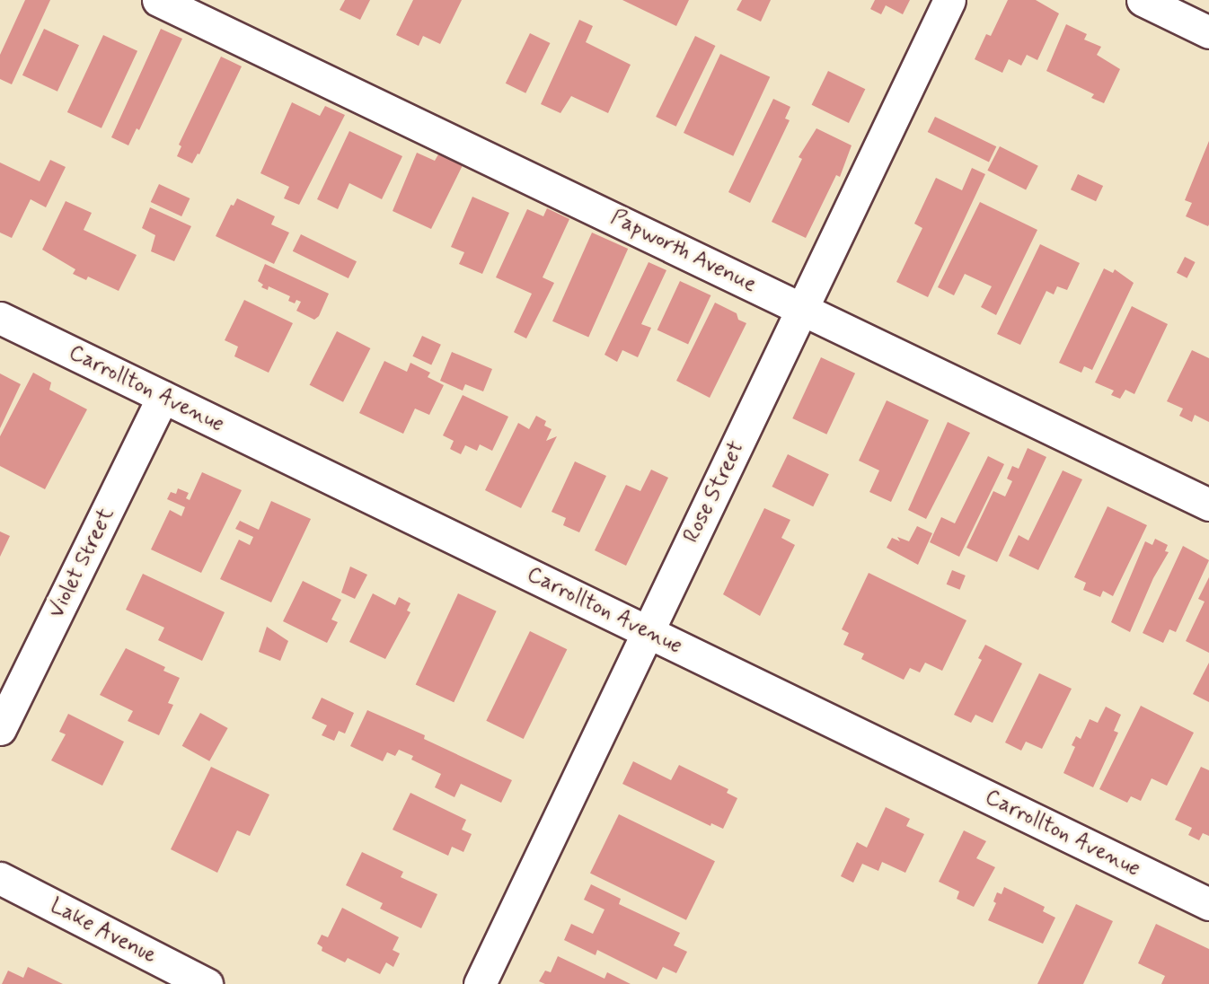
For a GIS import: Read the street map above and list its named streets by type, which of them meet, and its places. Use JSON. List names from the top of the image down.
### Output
{
  "streets": {
    "street": [
      "Papworth Avenue",
      "Carrollton Avenue",
      "Rose Street",
      "Violet Street",
      "Lake Avenue"
    ]
  },
  "crossings": [
    ["Papworth Avenue", "Rose Street"],
    ["Carrollton Avenue", "Rose Street"],
    ["Carrollton Avenue", "Violet Street"]
  ]
}
